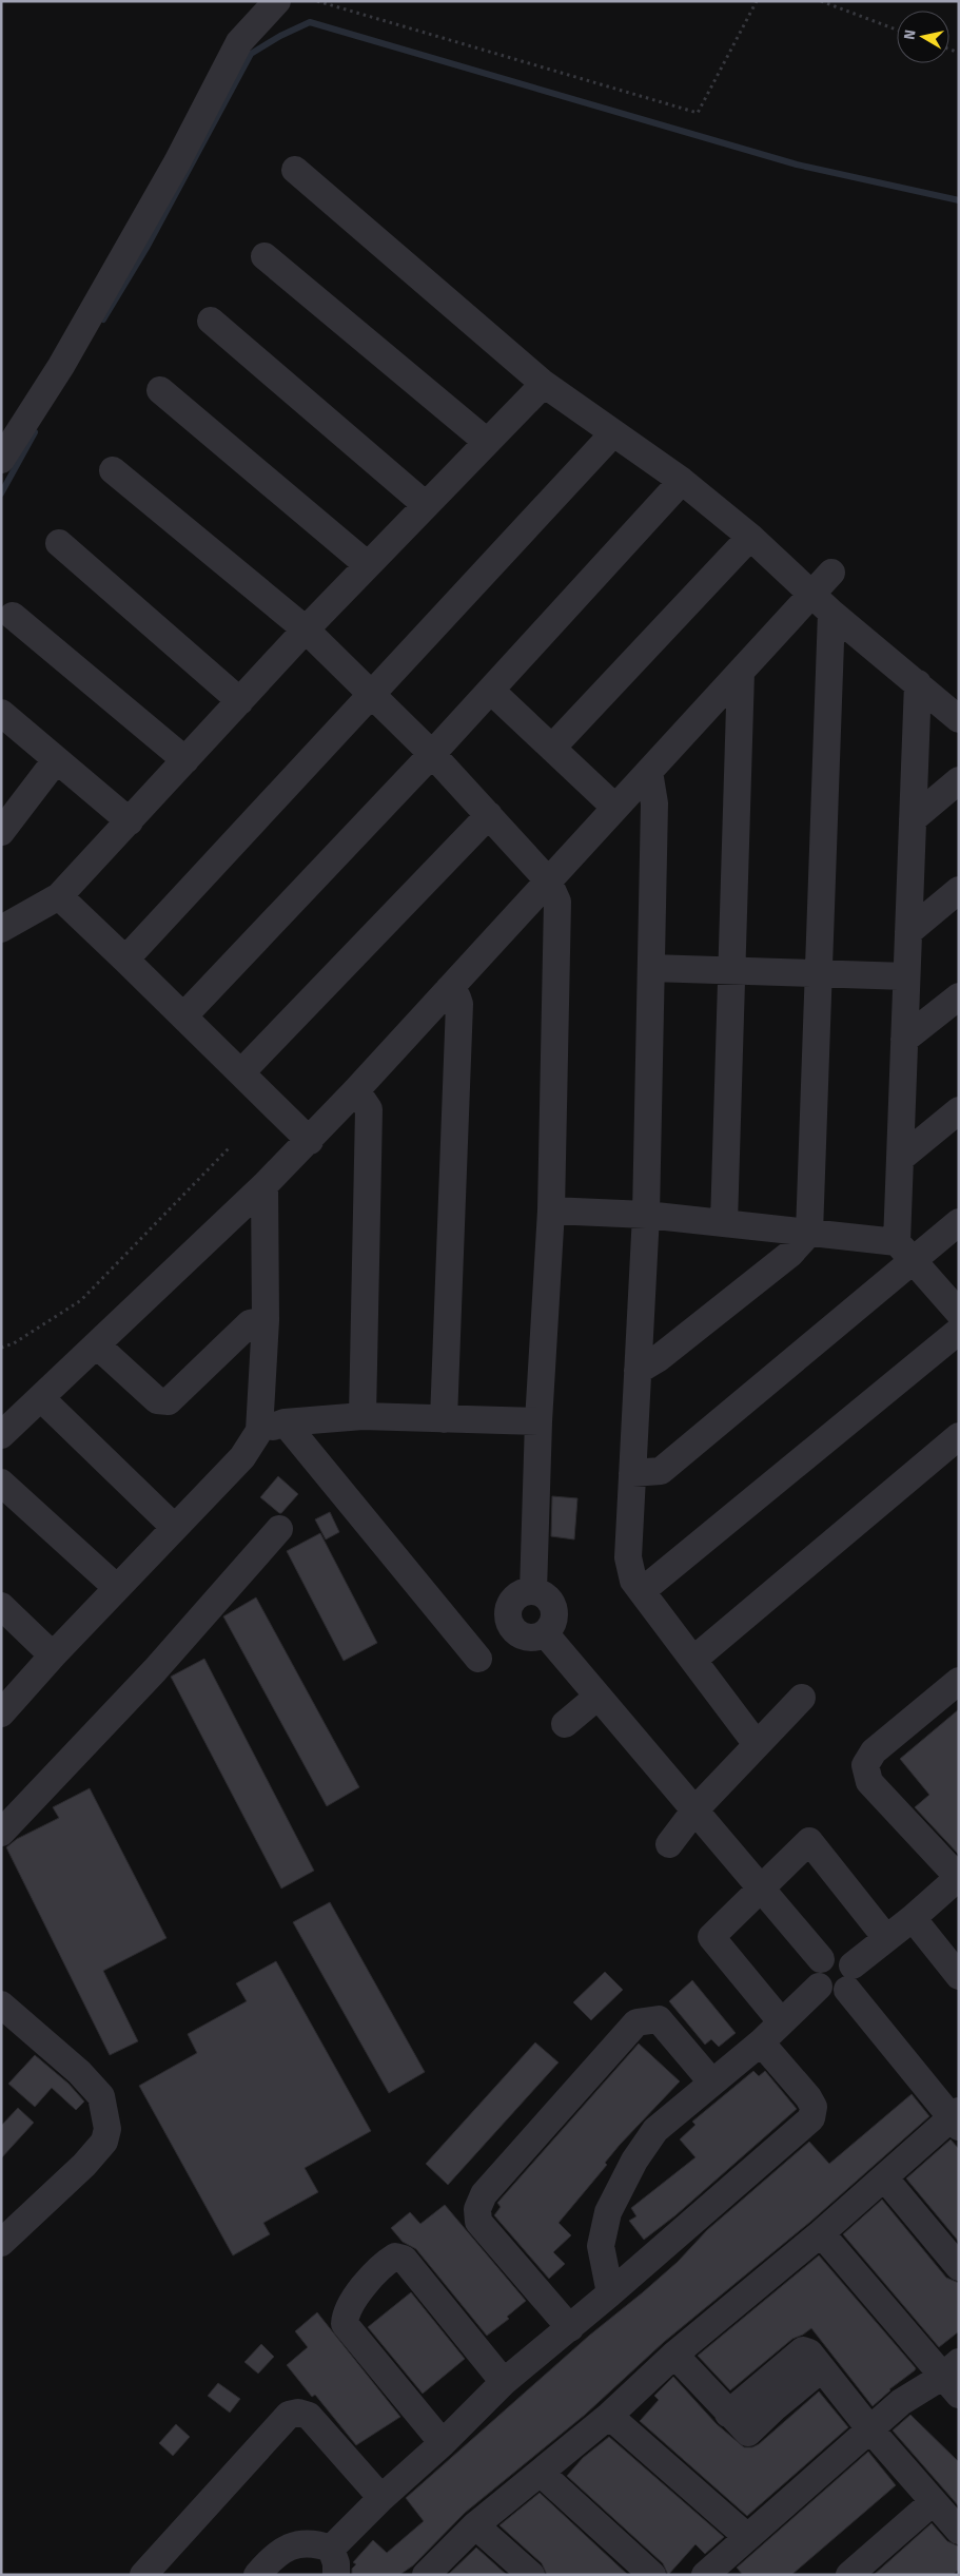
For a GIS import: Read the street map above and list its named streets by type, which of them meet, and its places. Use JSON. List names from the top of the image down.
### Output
{
  "north": "left"
}
